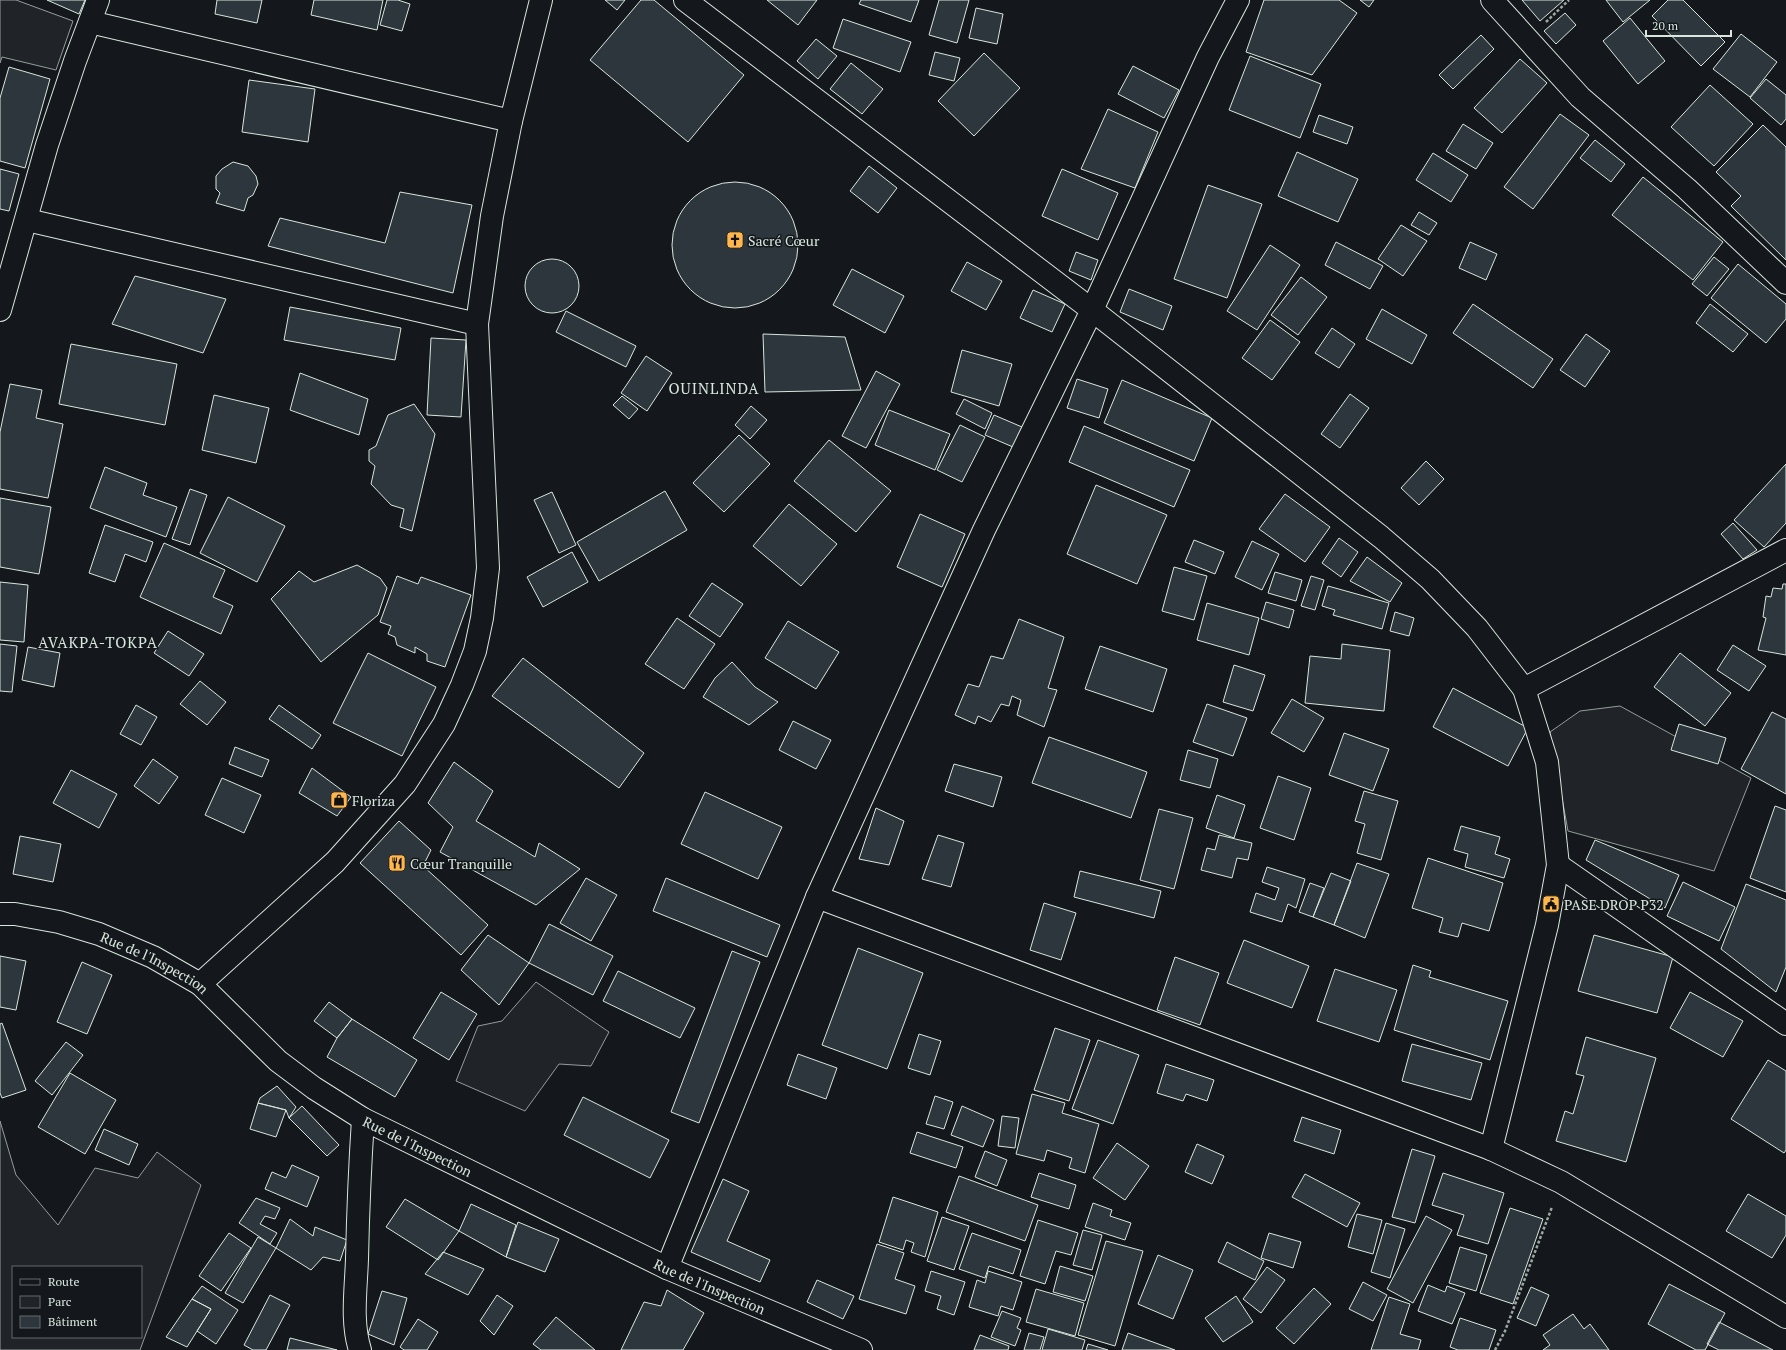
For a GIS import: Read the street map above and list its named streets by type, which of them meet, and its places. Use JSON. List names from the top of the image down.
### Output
{
  "streets": {
    "street": ["Rue de l'Inspection"]
  },
  "districts": ["OUINLINDA", "AVAKPA-TOKPA"],
  "places": {
    "church": ["Sacré Cœur"],
    "shop": ["Floriza"],
    "restaurant": ["Cœur Tranquille"],
    "public building": ["PASE DROP P32"]
  },
  "legend": ["Route", "Parc", "Bâtiment"],
  "scale_bar": "20 m"
}
